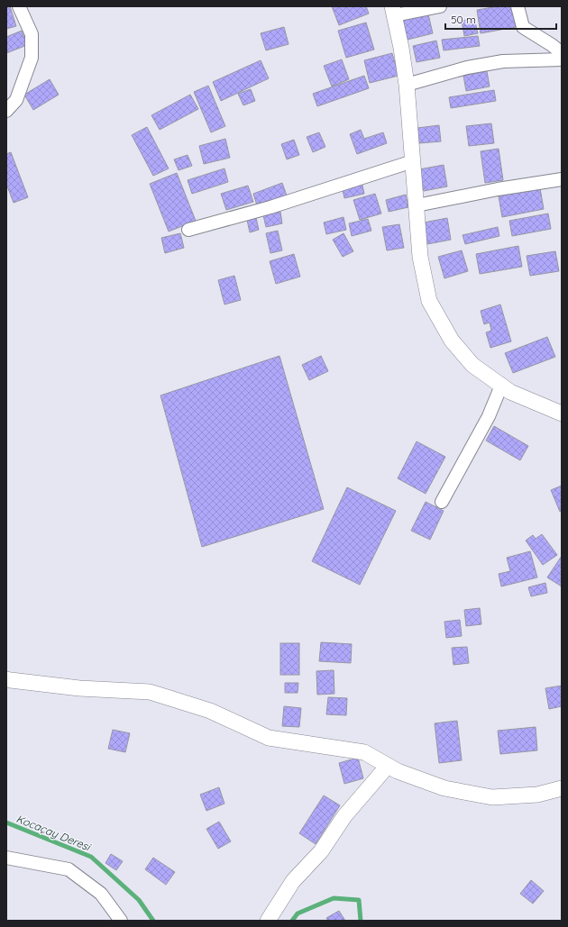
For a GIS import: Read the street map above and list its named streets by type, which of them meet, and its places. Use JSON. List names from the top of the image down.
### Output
{
  "water": ["Kocaçay Deresi"],
  "scale_bar": "50 m"
}
